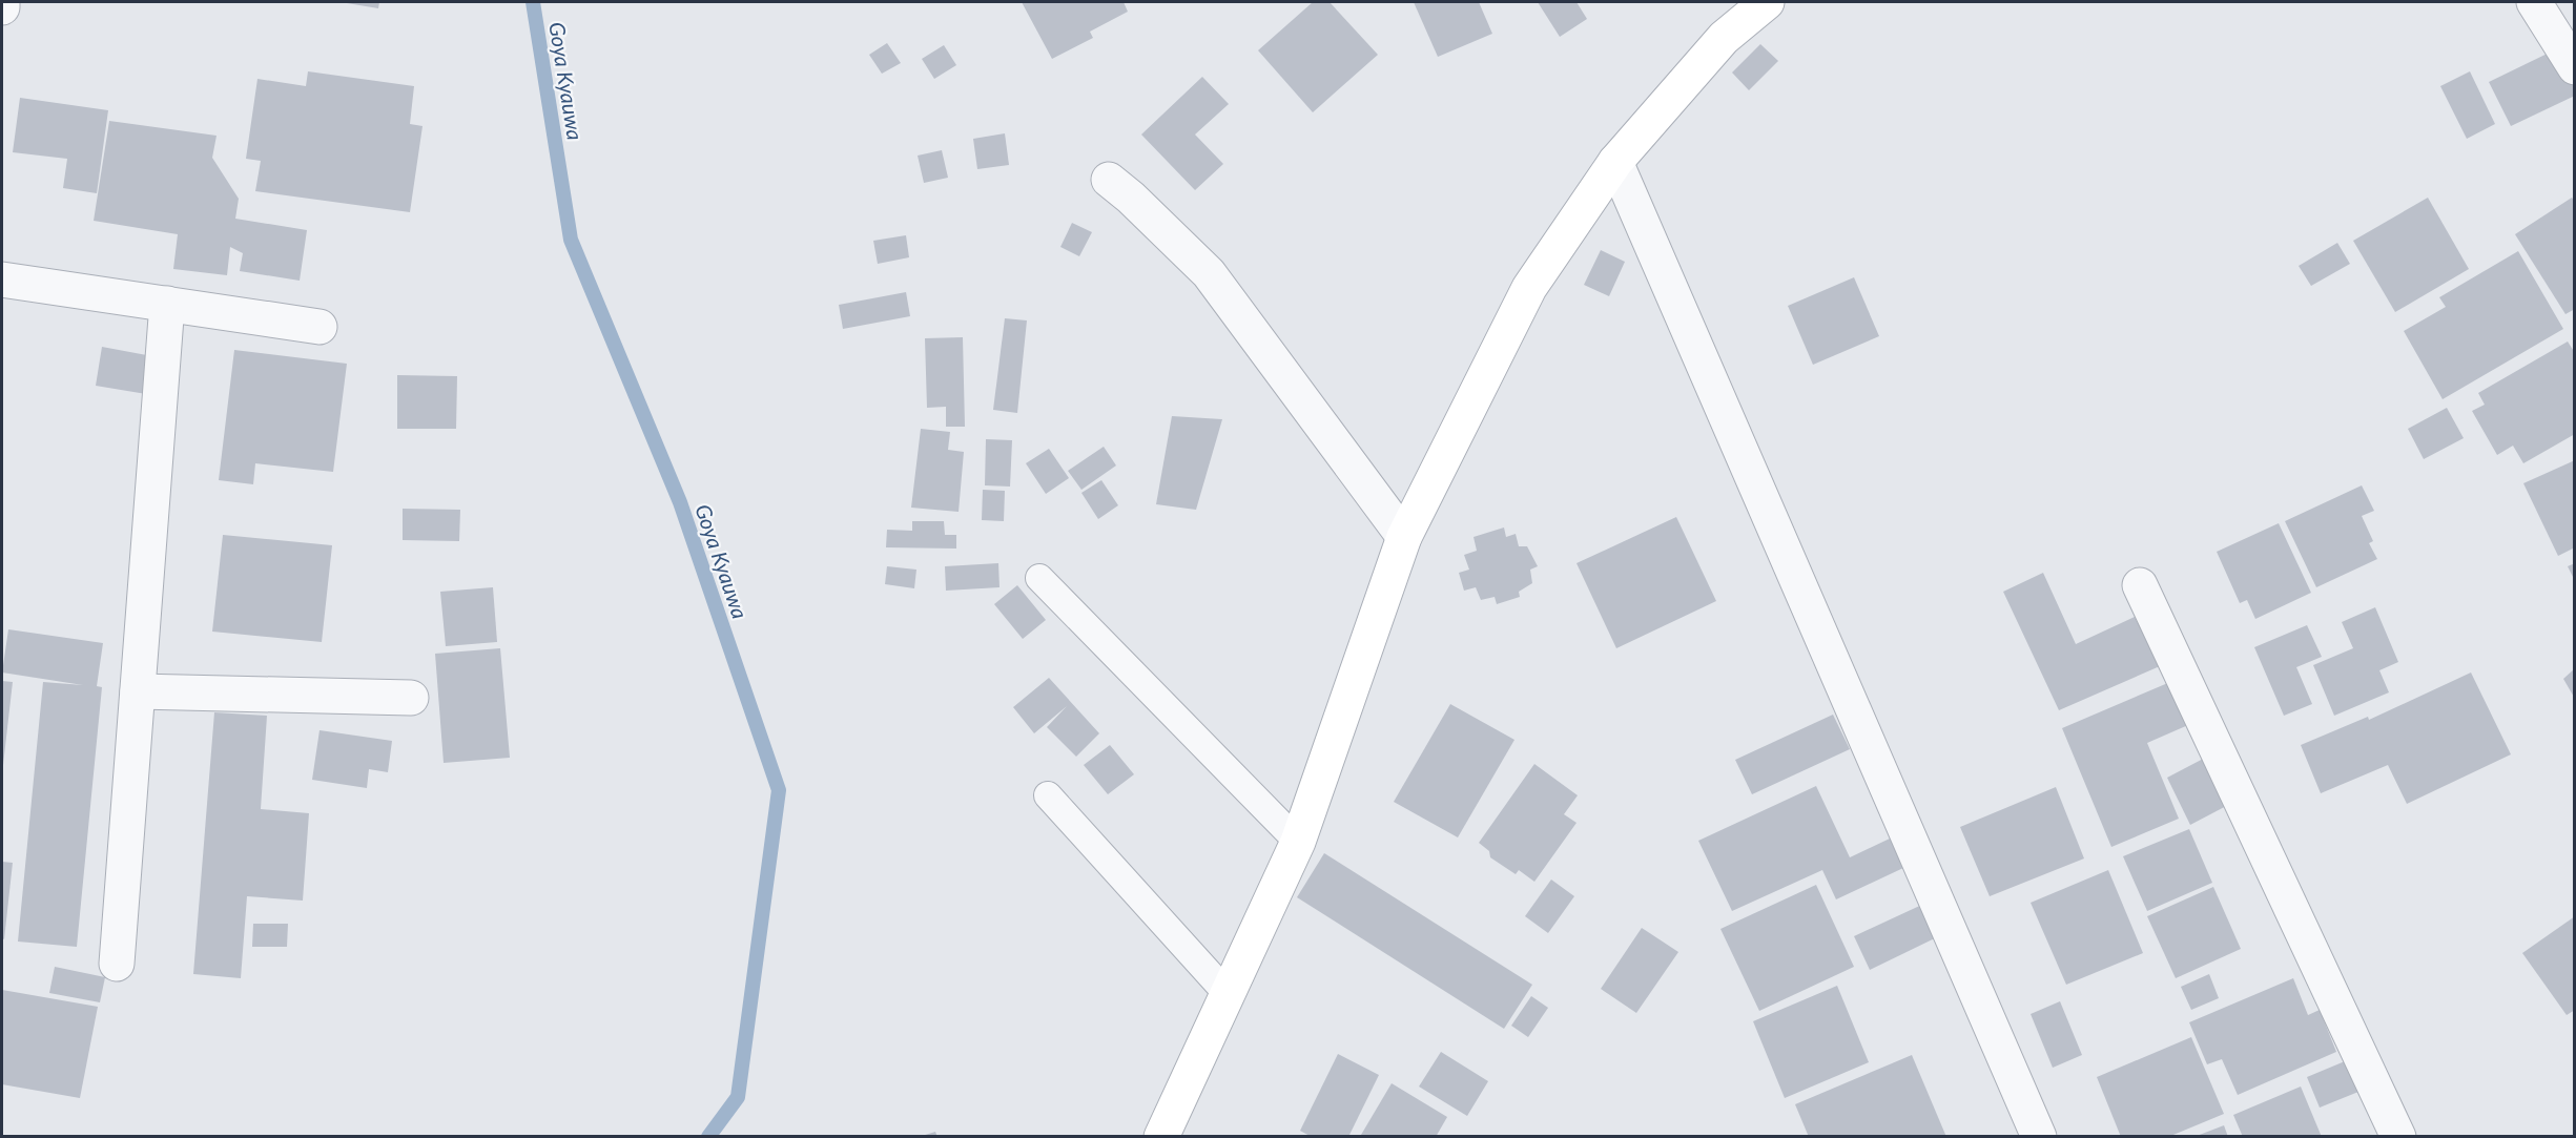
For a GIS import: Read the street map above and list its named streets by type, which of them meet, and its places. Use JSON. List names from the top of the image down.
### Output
{
  "water": ["Goya Kyauwa"]
}
